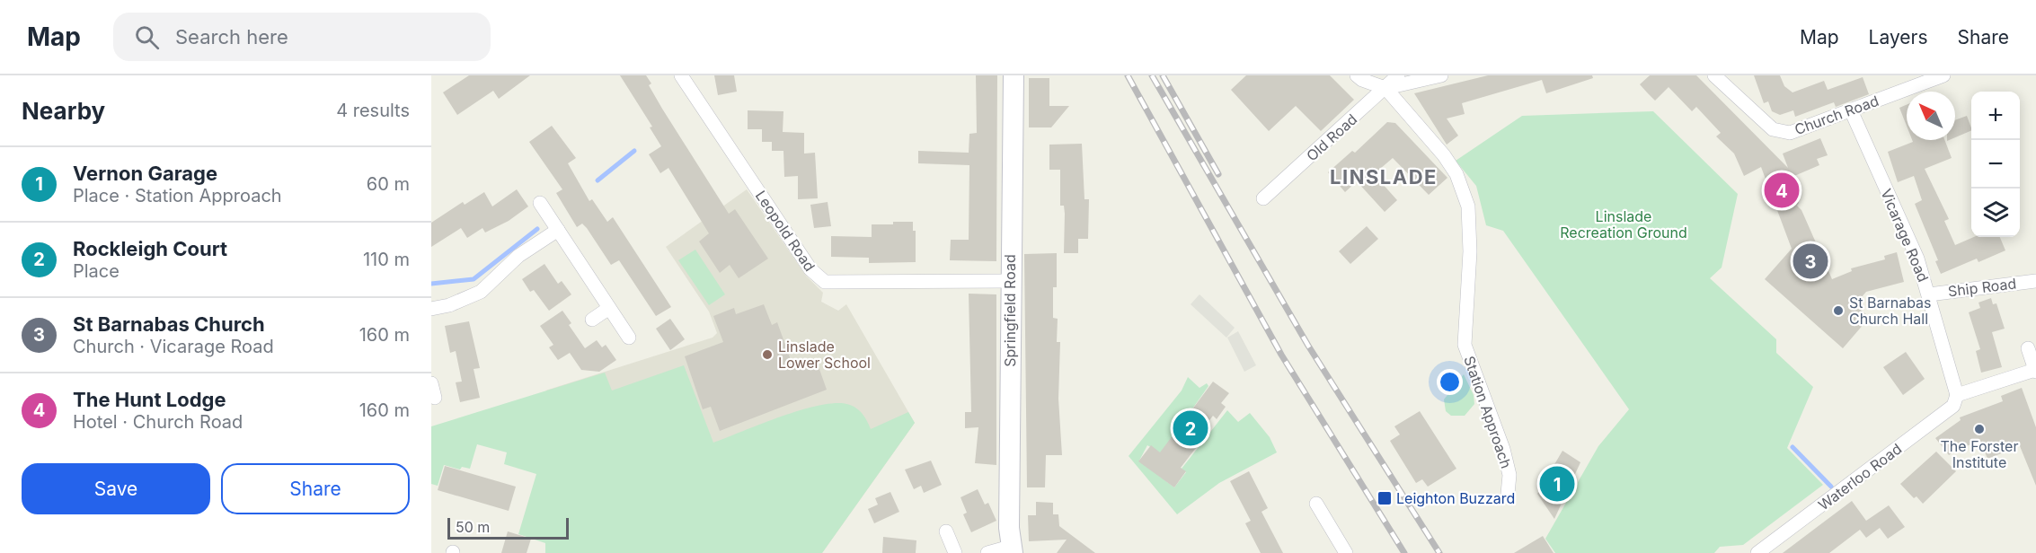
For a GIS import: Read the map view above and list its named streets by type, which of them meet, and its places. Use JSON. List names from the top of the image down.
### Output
{
  "streets": {
    "street": [
      "Church Road",
      "Old Road",
      "Leopold Road",
      "Vicarage Road",
      "Ship Road",
      "Springfield Road",
      "Station Approach",
      "Waterloo Road"
    ]
  },
  "crossings": [
    ["Church Road", "Vicarage Road"],
    ["Old Road", "Station Approach"],
    ["Leopold Road", "Springfield Road"],
    ["Vicarage Road", "Ship Road"],
    ["Vicarage Road", "Waterloo Road"]
  ],
  "districts": ["LINSLADE"],
  "parks": ["Linslade Recreation Ground"],
  "places": {
    "other": ["St Barnabas Church Hall", "Linslade Lower School", "The Forster Institute"],
    "transit": ["Leighton Buzzard"]
  },
  "scale_bar": "50 m",
  "north": "top left",
  "page": {
    "header": "Map",
    "search": "Search here",
    "nav": ["Map", "Layers", "Share"],
    "heading": ["Nearby", "4 results"],
    "map_buttons": ["+", "−"],
    "list": [
      {
        "mark": "1",
        "name": "Vernon Garage",
        "note": "Place · Station Approach",
        "value": "60 m"
      },
      {
        "mark": "2",
        "name": "Rockleigh Court",
        "note": "Place",
        "value": "110 m"
      },
      {
        "mark": "3",
        "name": "St Barnabas Church",
        "note": "Church · Vicarage Road",
        "value": "160 m"
      },
      {
        "mark": "4",
        "name": "The Hunt Lodge",
        "note": "Hotel · Church Road",
        "value": "160 m"
      }
    ],
    "pins": [
      "4",
      "3",
      "2",
      "1"
    ],
    "buttons": ["Save", "Share"],
    "scale": "50 m"
  }
}
